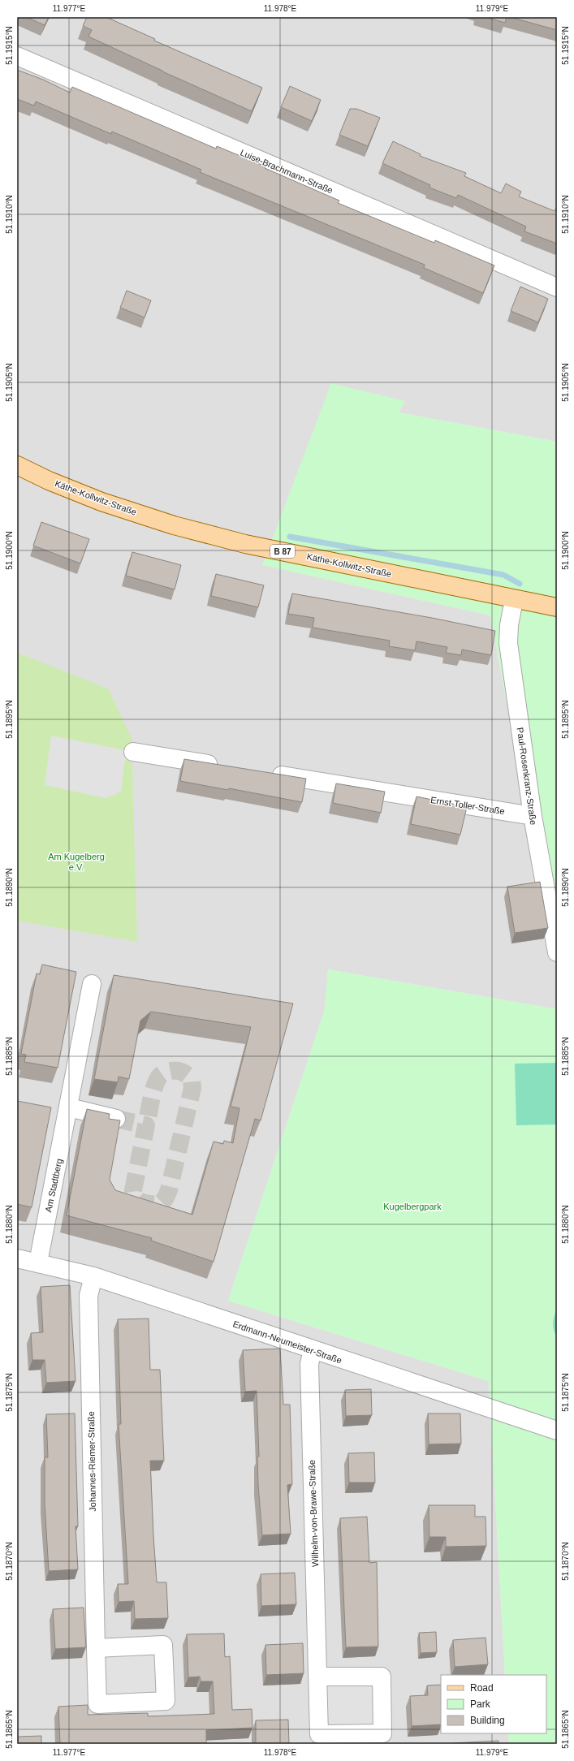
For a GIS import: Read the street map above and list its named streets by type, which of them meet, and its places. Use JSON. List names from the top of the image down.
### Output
{
  "streets": {
    "main road": ["Käthe-Kollwitz-Straße", "B 87"],
    "street": [
      "Luise-Brachmann-Straße",
      "Paul-Rosenkranz-Straße",
      "Ernst-Toller-Straße",
      "Am Stadtberg",
      "Erdmann-Neumeister-Straße",
      "Johannes-Riemer-Straße",
      "Wilhelm-von-Brawe-Straße"
    ]
  },
  "crossings": [
    ["Käthe-Kollwitz-Straße", "Paul-Rosenkranz-Straße"],
    ["Paul-Rosenkranz-Straße", "Ernst-Toller-Straße"],
    ["Am Stadtberg", "Erdmann-Neumeister-Straße"],
    ["Erdmann-Neumeister-Straße", "Johannes-Riemer-Straße"],
    ["Erdmann-Neumeister-Straße", "Wilhelm-von-Brawe-Straße"]
  ],
  "parks": ["Am Kugelberg e.V.", "Kugelbergpark"],
  "legend": ["Road", "Park", "Building"],
  "coordinates": [
    "11.977°E",
    "11.978°E",
    "11.979°E",
    "51.1915°N",
    "51.1910°N",
    "51.1905°N",
    "51.1900°N",
    "51.1895°N",
    "51.1890°N",
    "51.1885°N",
    "51.1880°N",
    "51.1875°N",
    "51.1870°N",
    "51.1865°N"
  ]
}
